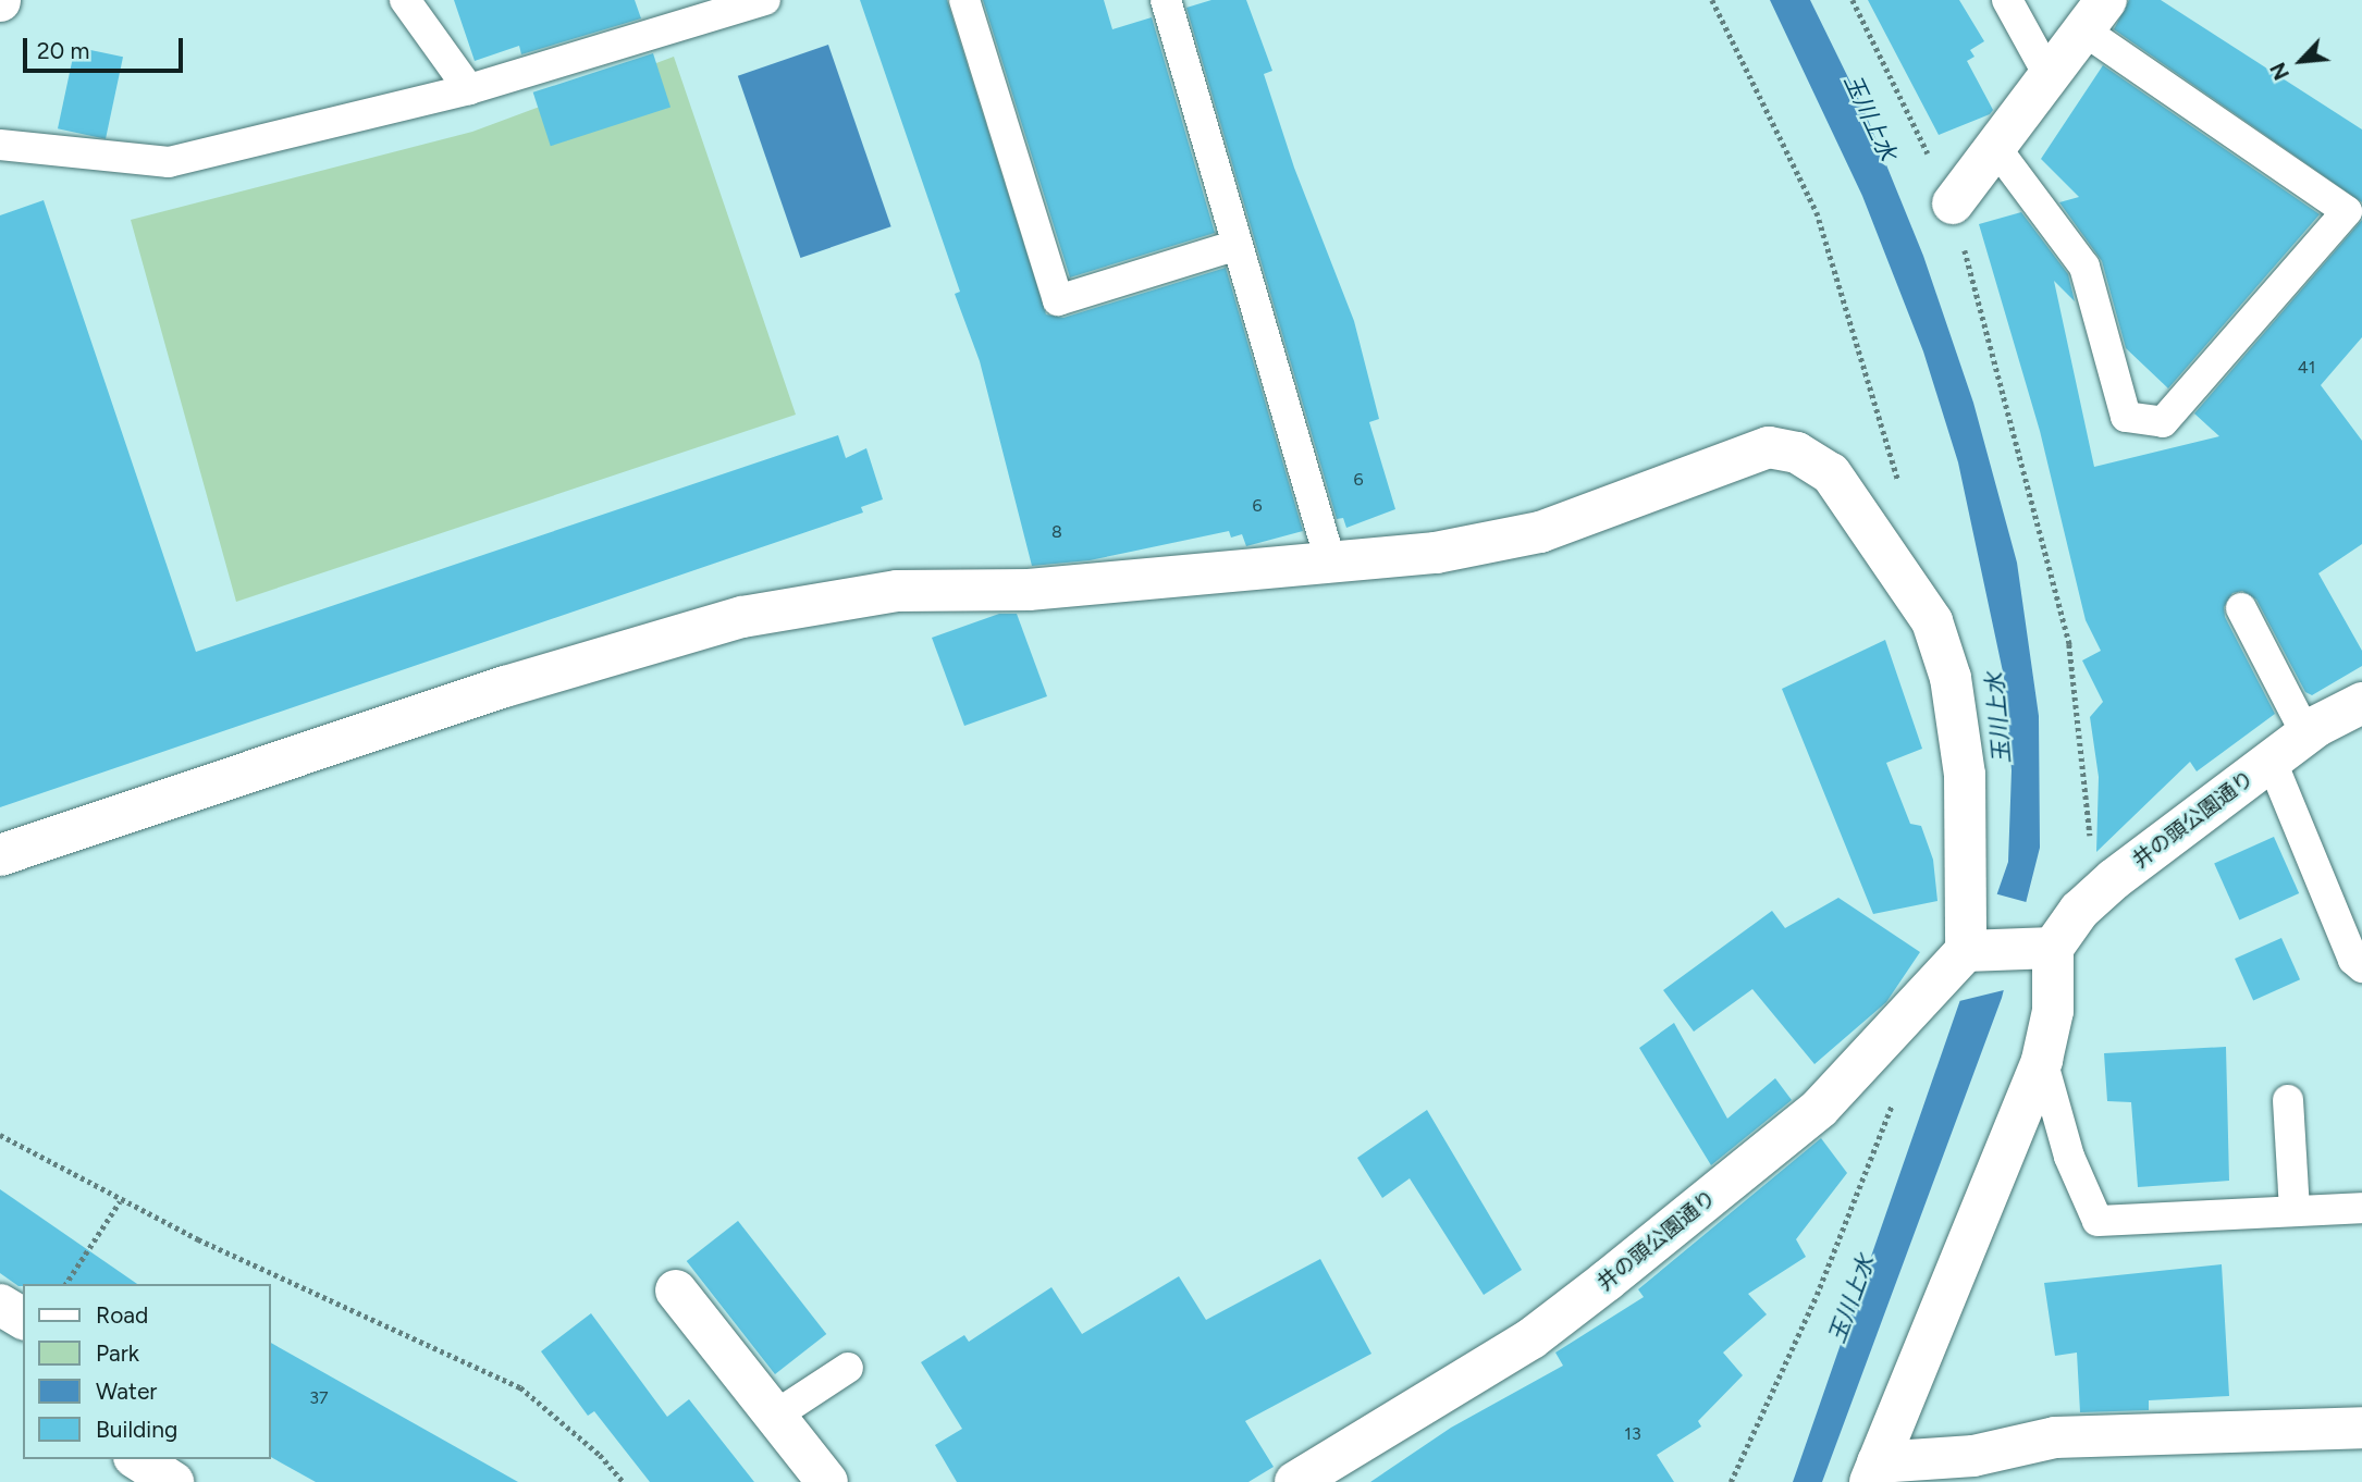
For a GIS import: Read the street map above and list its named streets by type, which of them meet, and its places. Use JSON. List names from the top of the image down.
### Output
{
  "streets": {
    "street": ["井の頭公園通り"]
  },
  "water": ["玉川上水"],
  "house_numbers": [
    "41",
    "6",
    "6",
    "8",
    "37",
    "13"
  ],
  "legend": [
    "Road",
    "Park",
    "Water",
    "Building"
  ],
  "scale_bar": "20 m",
  "north": "bottom left"
}
